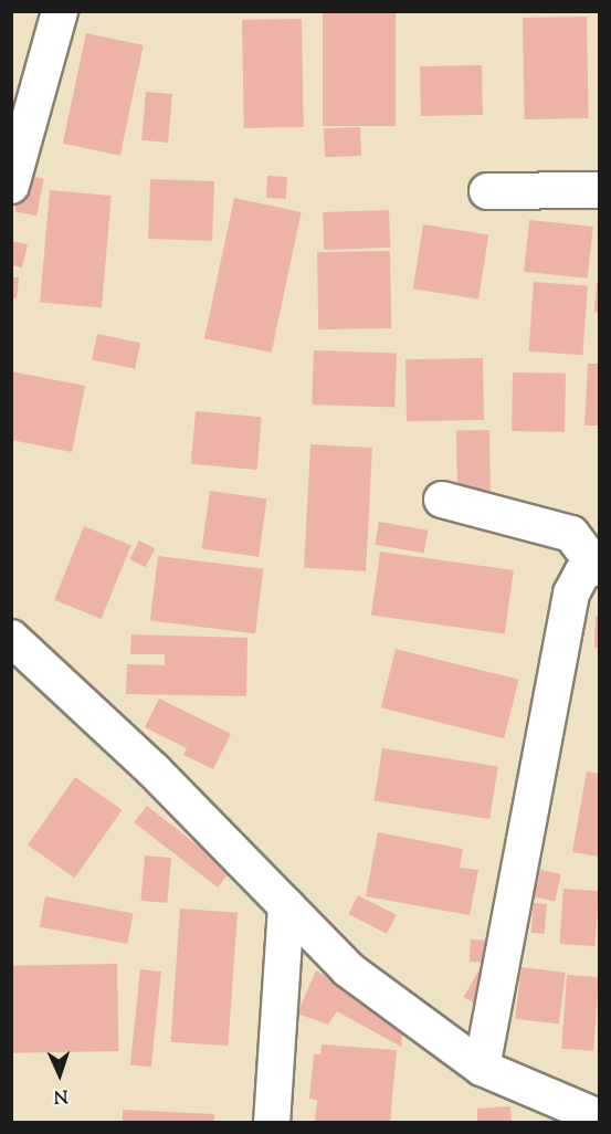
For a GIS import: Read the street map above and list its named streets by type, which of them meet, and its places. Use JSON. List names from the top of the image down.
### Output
{
  "north": "bottom"
}
